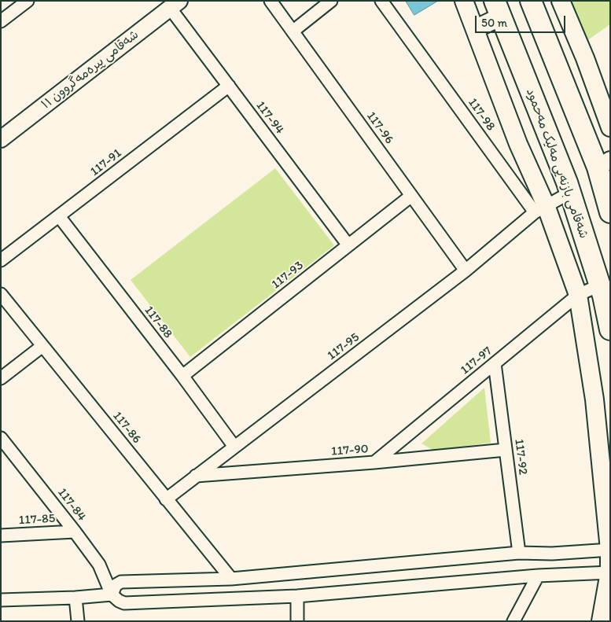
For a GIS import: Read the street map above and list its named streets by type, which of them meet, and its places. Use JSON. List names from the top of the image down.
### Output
{
  "streets": {
    "highway": ["شەقامی بازنەیی مەلیک مەحمود"],
    "street": [
      "شەقامی پیرەمەگروون ١١",
      "117-98",
      "117-94",
      "117-96",
      "117-91",
      "117-93",
      "117-88",
      "117-95",
      "117-97",
      "117-86",
      "117-90",
      "117-92",
      "117-84",
      "117-85"
    ]
  },
  "crossings": [
    ["شەقامی پیرەمەگروون ١١", "117-94"],
    ["117-98", "117-95"],
    ["117-94", "117-91"],
    ["117-94", "117-93"],
    ["117-96", "117-93"],
    ["117-96", "117-95"],
    ["117-91", "117-88"],
    ["شەقامی بازنەیی مەلیک مەحمود", "117-97"],
    ["117-93", "117-88"],
    ["117-88", "117-95"],
    ["117-95", "117-86"],
    ["117-95", "117-90"],
    ["117-97", "117-90"],
    ["117-97", "117-92"],
    ["117-90", "117-92"],
    ["117-84", "117-85"]
  ],
  "scale_bar": "50 m"
}
